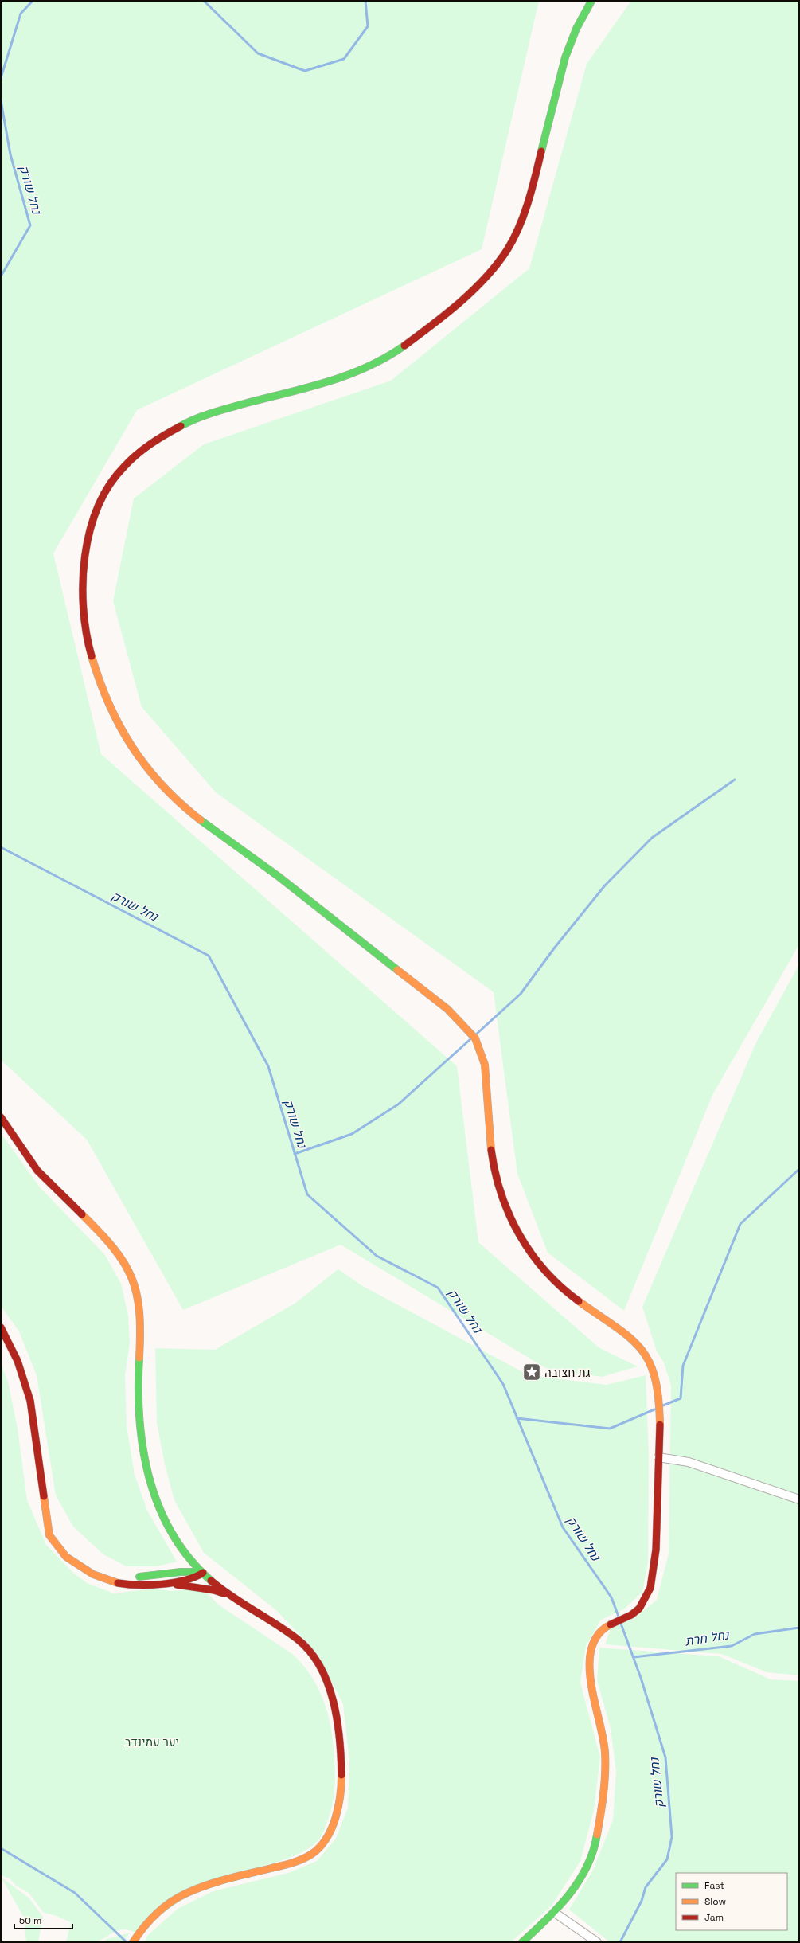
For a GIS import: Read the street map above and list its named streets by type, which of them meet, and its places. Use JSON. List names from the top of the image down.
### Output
{
  "water": ["נחל שורק", "נחל חרת"],
  "parks": ["יער עמינדב"],
  "places": {
    "place": ["גת חצובה"]
  },
  "legend": ["Fast", "Slow", "Jam"],
  "scale_bar": "50 m"
}
